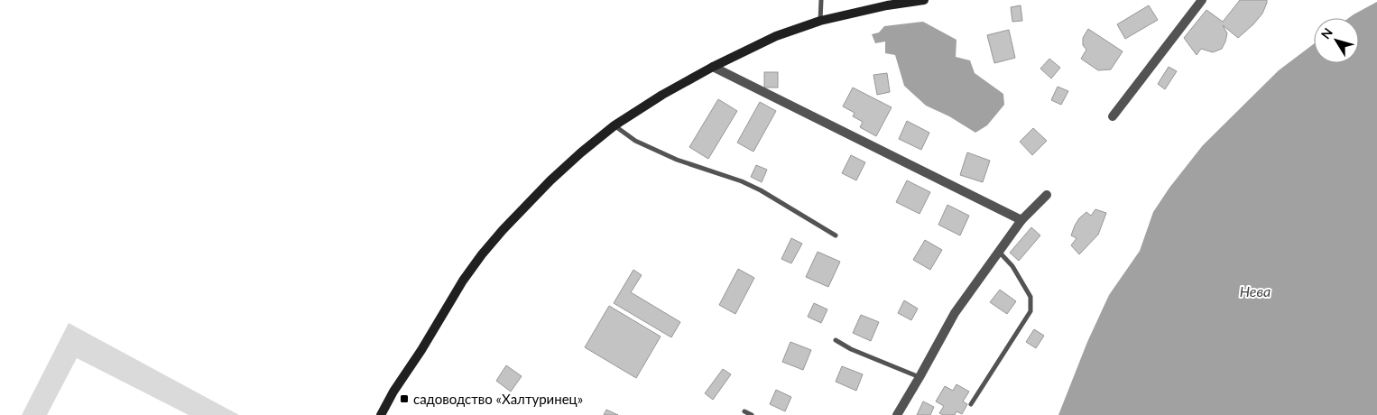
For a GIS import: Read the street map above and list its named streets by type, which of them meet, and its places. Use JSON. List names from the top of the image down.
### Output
{
  "water": ["Нева"],
  "places": {
    "transit": ["садоводство «Халтуринец»"]
  },
  "north": "top left"
}
